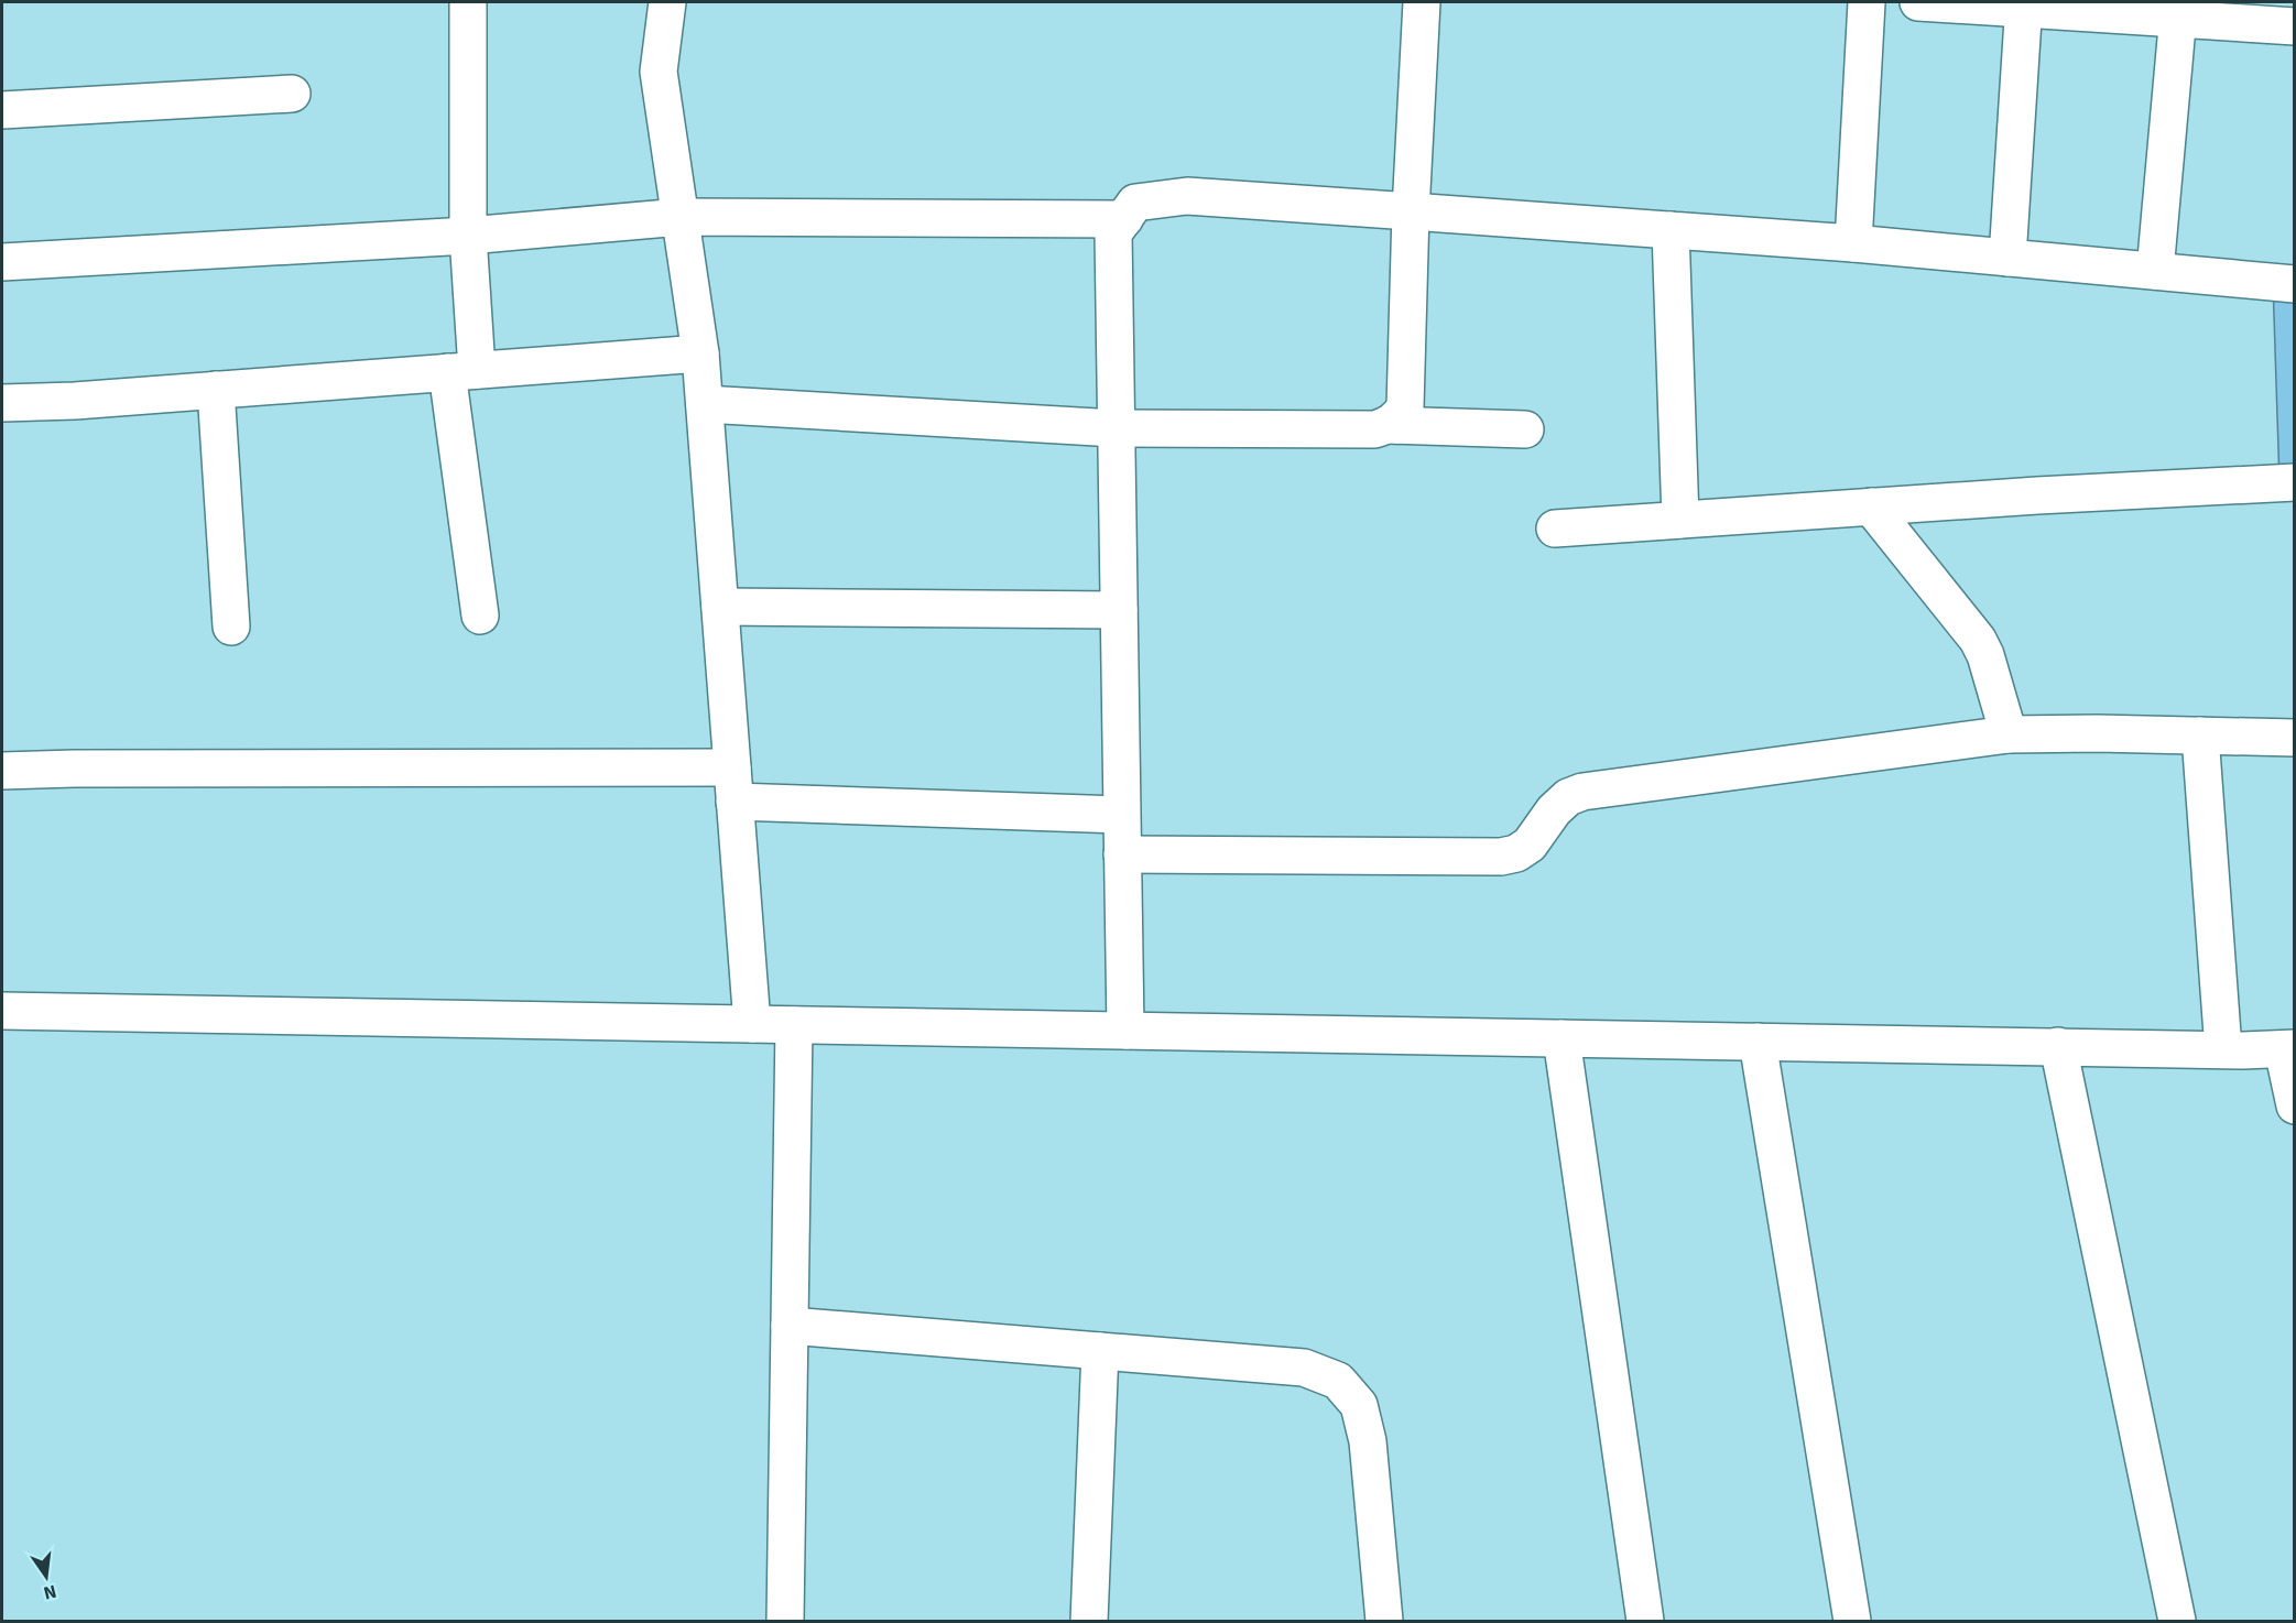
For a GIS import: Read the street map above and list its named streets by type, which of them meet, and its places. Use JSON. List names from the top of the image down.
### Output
{
  "north": "bottom"
}
